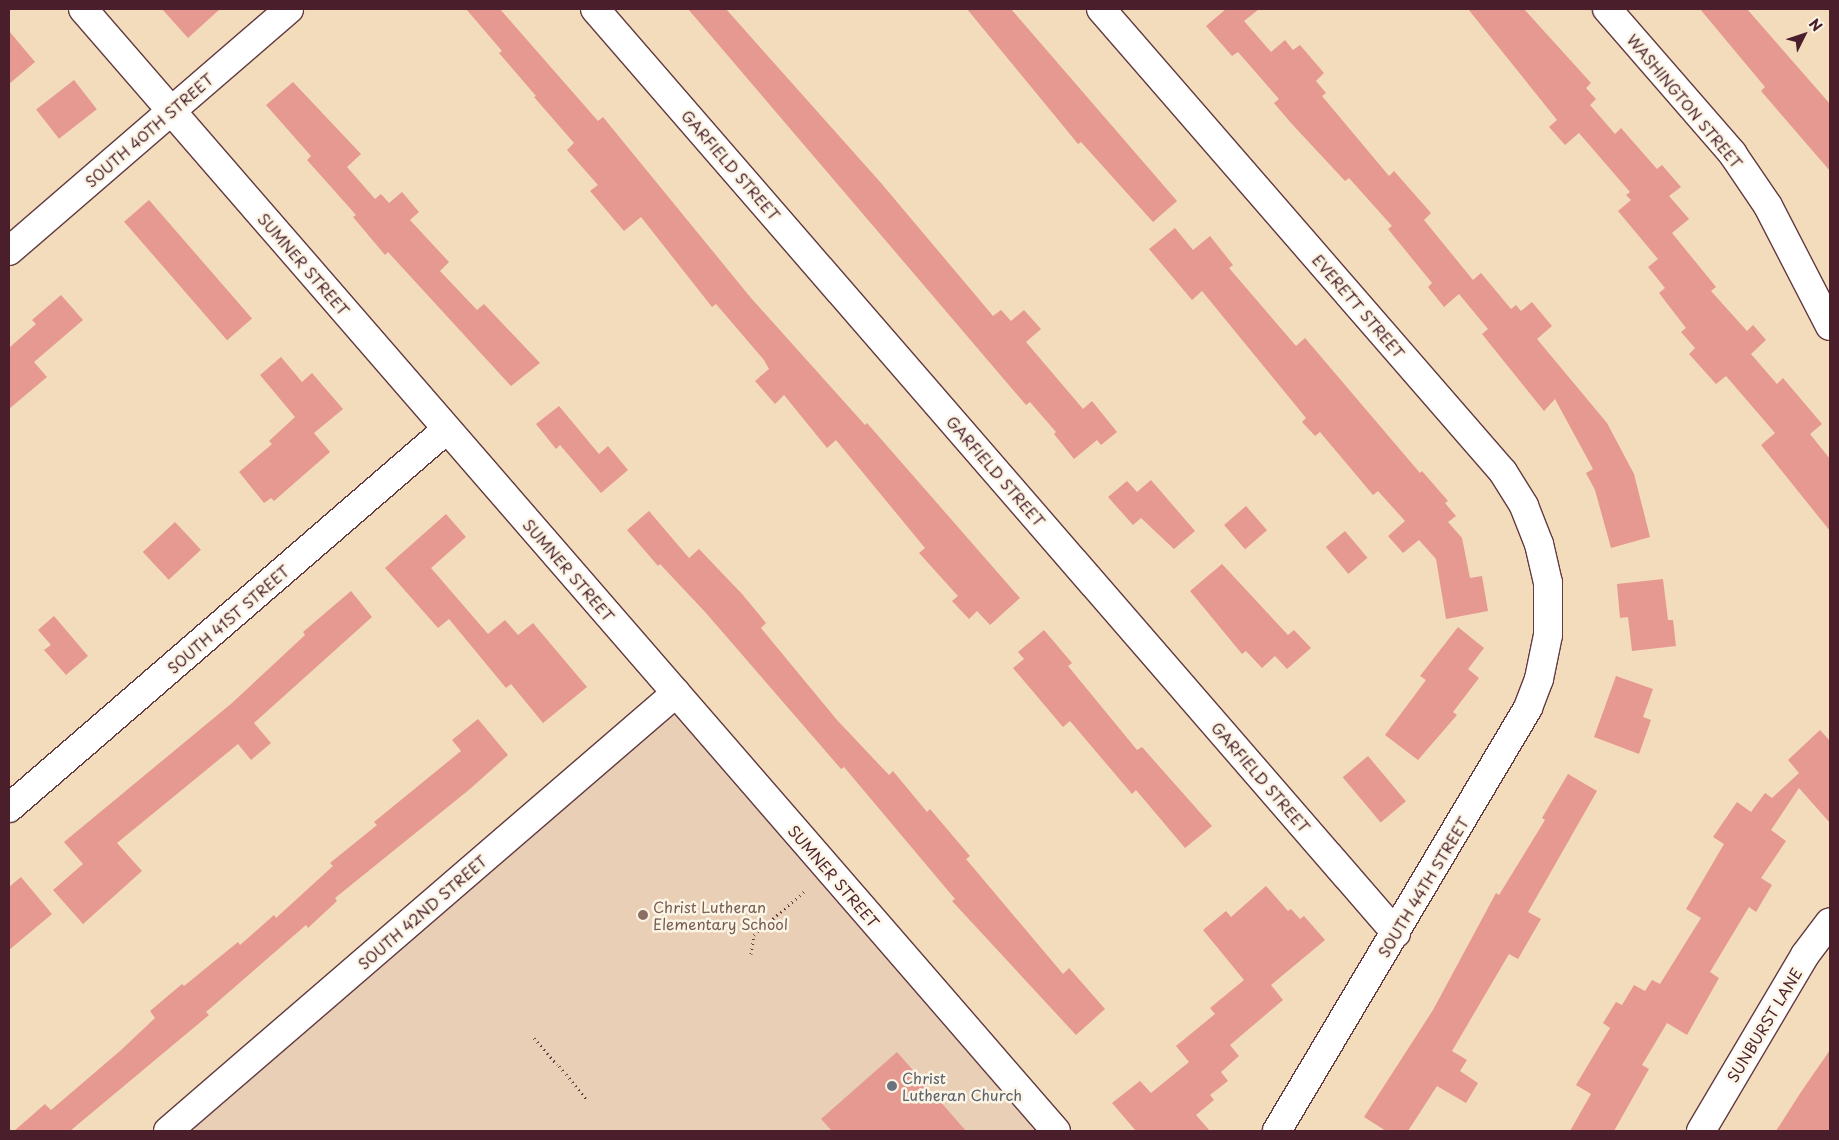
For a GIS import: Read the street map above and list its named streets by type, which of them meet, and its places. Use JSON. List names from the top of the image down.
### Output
{
  "streets": {
    "street": [
      "WASHINGTON STREET",
      "SOUTH 40TH STREET",
      "GARFIELD STREET",
      "SUMNER STREET",
      "EVERETT STREET",
      "SOUTH 41ST STREET",
      "SOUTH 44TH STREET",
      "SOUTH 42ND STREET",
      "SUNBURST LANE"
    ]
  },
  "crossings": [
    ["SOUTH 40TH STREET", "SUMNER STREET"],
    ["GARFIELD STREET", "SOUTH 44TH STREET"],
    ["SUMNER STREET", "SOUTH 41ST STREET"],
    ["SUMNER STREET", "SOUTH 42ND STREET"],
    ["EVERETT STREET", "SOUTH 44TH STREET"]
  ],
  "places": ["Christ Lutheran Elementary School", "Christ Lutheran Church"],
  "north": "top right"
}
